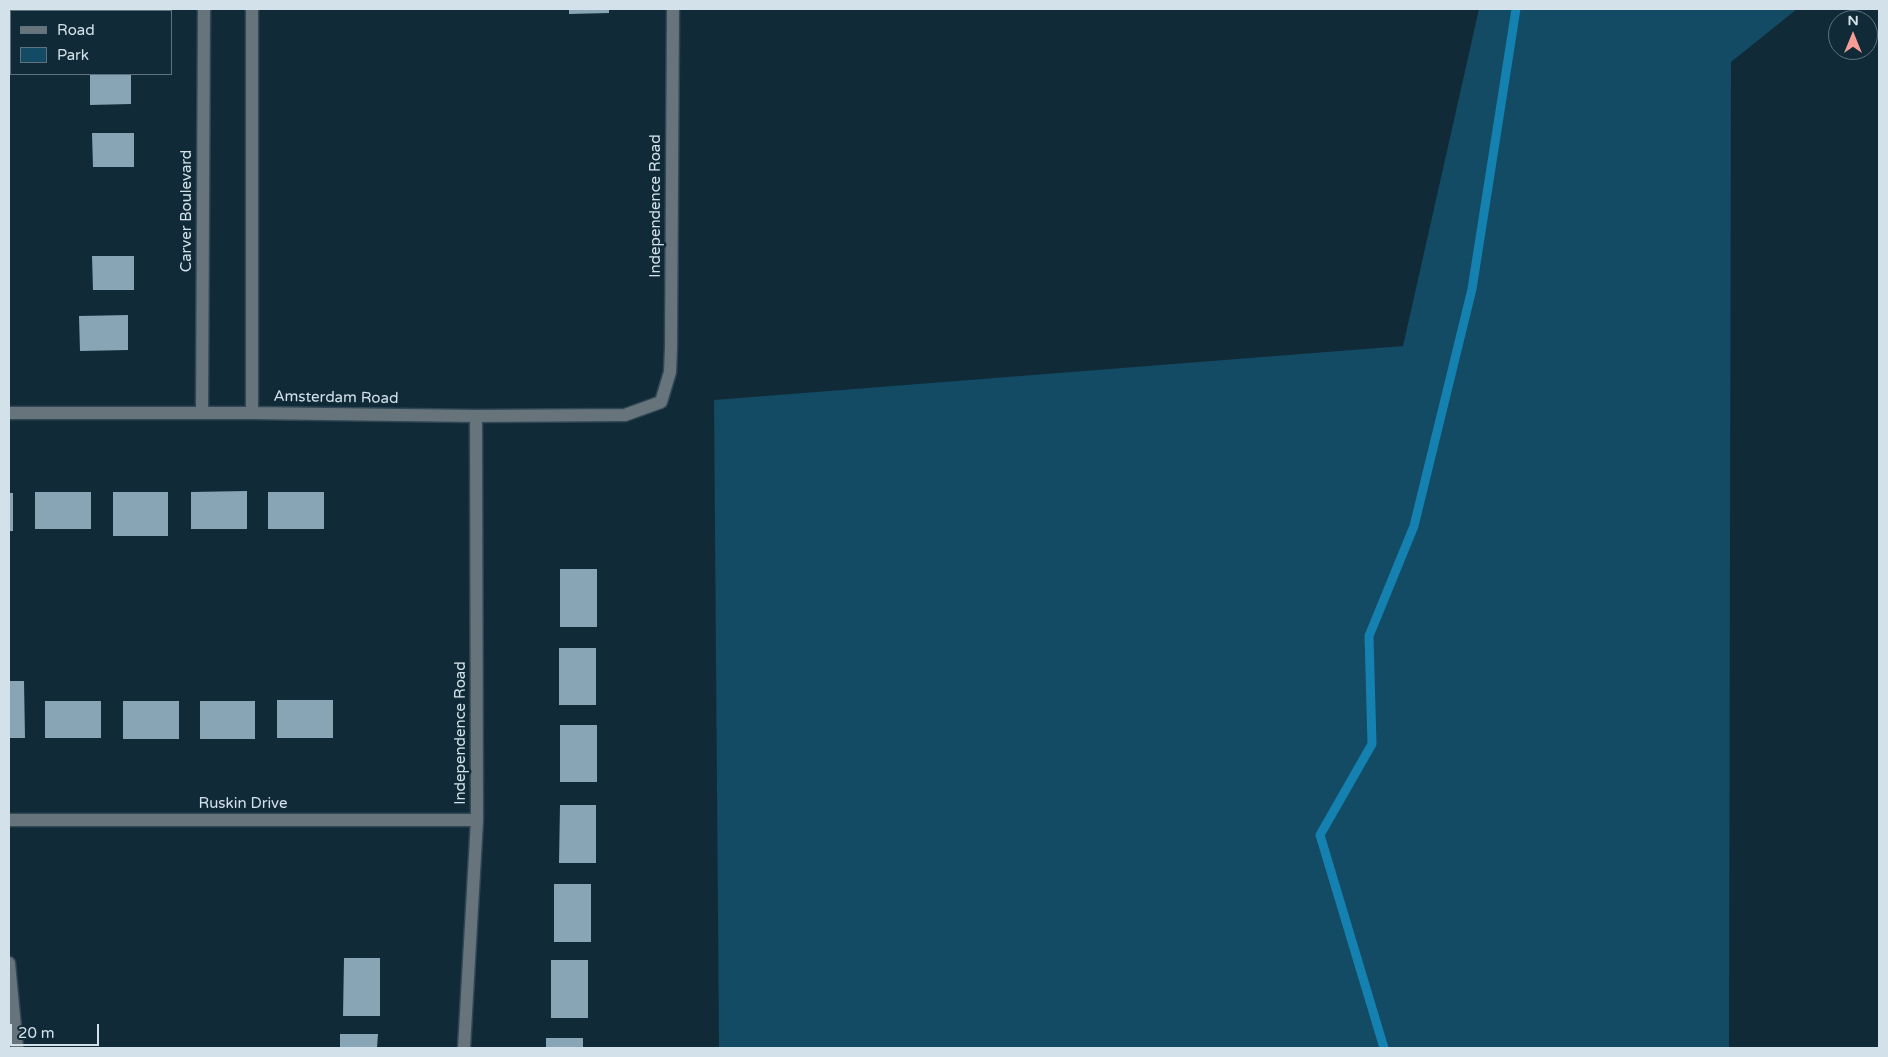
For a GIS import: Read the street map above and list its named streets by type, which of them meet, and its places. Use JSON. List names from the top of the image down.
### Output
{
  "streets": {
    "street": [
      "Independence Road",
      "Carver Boulevard",
      "Amsterdam Road",
      "Ruskin Drive"
    ]
  },
  "crossings": [
    ["Independence Road", "Amsterdam Road"],
    ["Independence Road", "Ruskin Drive"],
    ["Carver Boulevard", "Amsterdam Road"]
  ],
  "legend": ["Road", "Park"],
  "scale_bar": "20 m",
  "north": "top"
}
